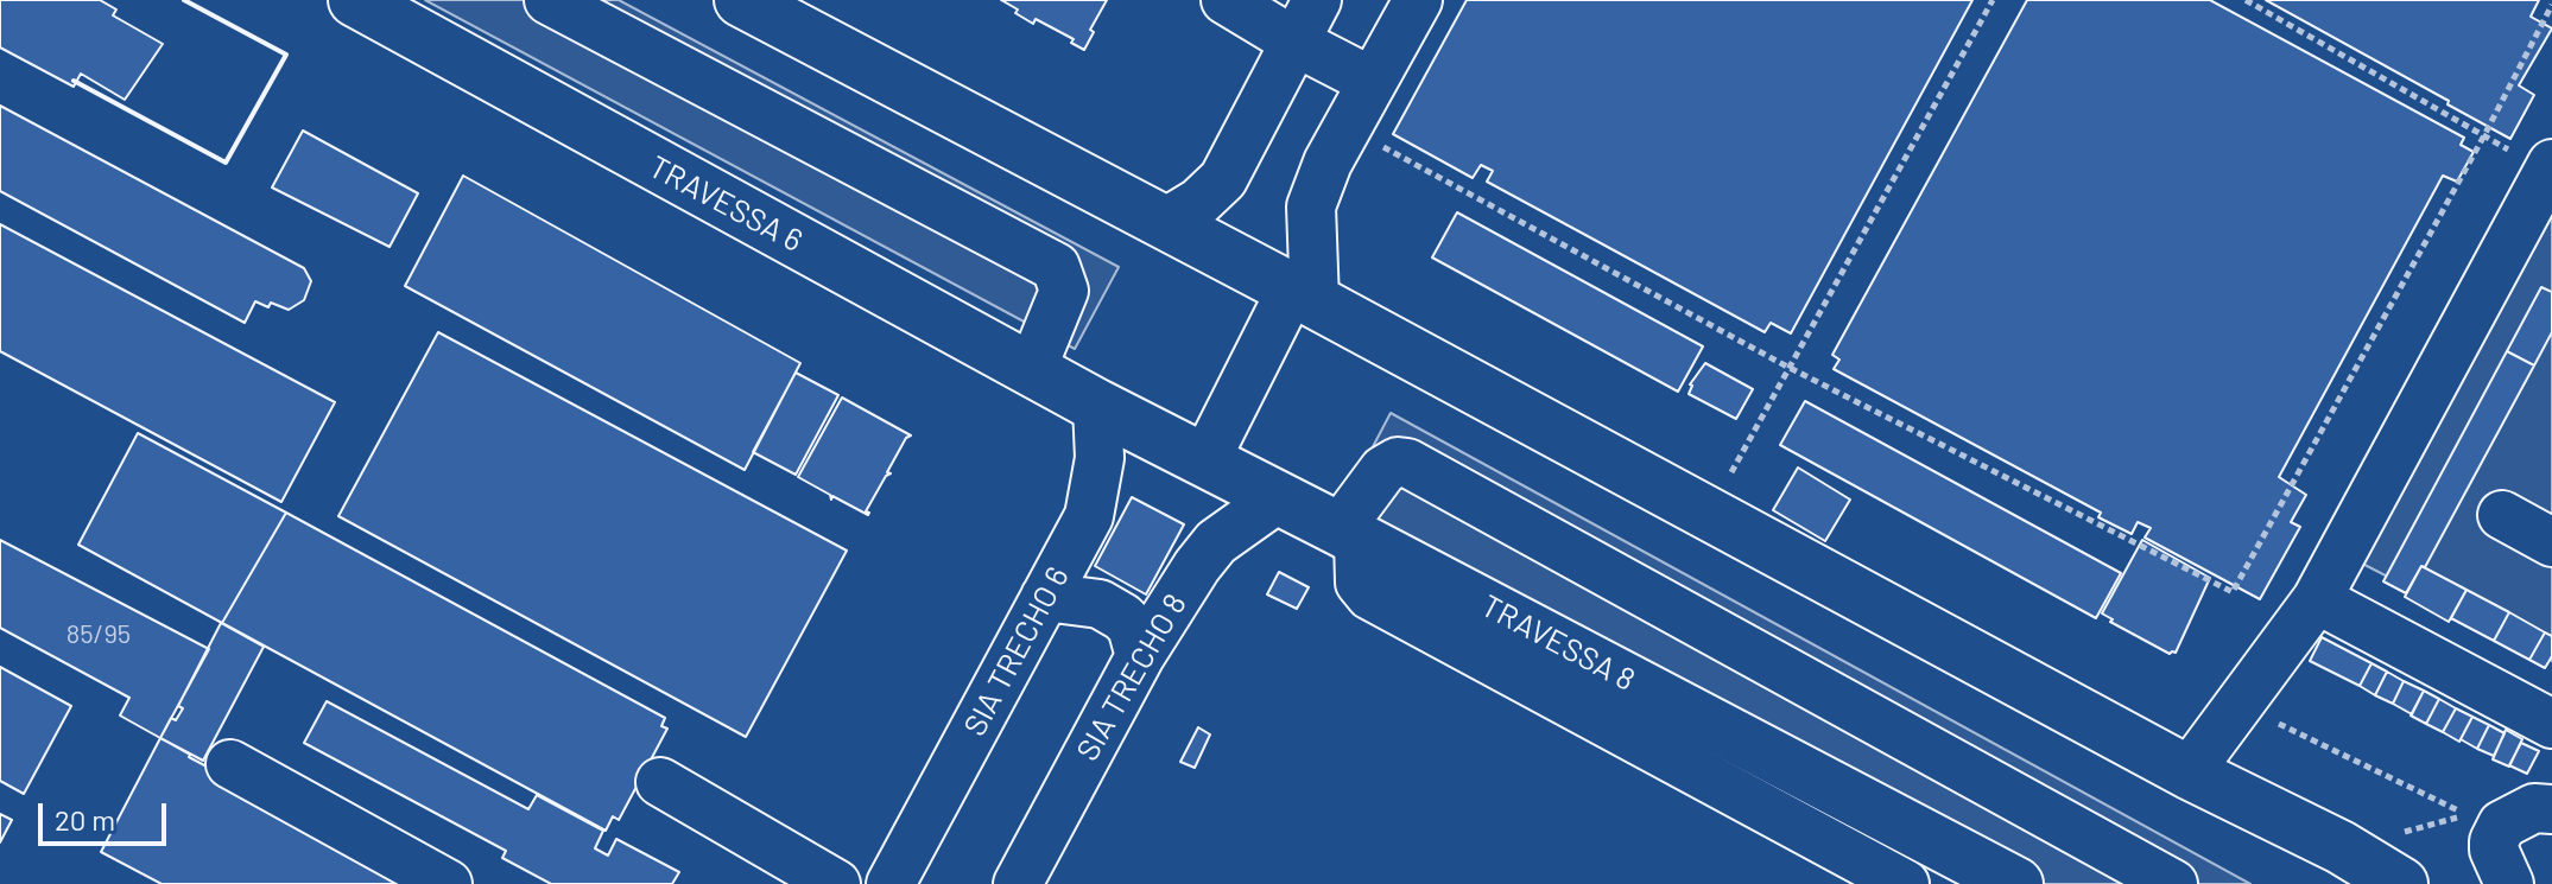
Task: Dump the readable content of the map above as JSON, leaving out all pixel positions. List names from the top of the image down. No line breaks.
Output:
{"streets":{"main road":["TRAVESSA 6","TRAVESSA 8"],"street":["SIA TRECHO 6","SIA TRECHO 8"]},"crossings":[["TRAVESSA 6","TRAVESSA 8"],["TRAVESSA 6","SIA TRECHO 6"],["TRAVESSA 8","SIA TRECHO 6"],["TRAVESSA 8","SIA TRECHO 8"]],"house_numbers":["85/95"],"scale_bar":"20 m"}
